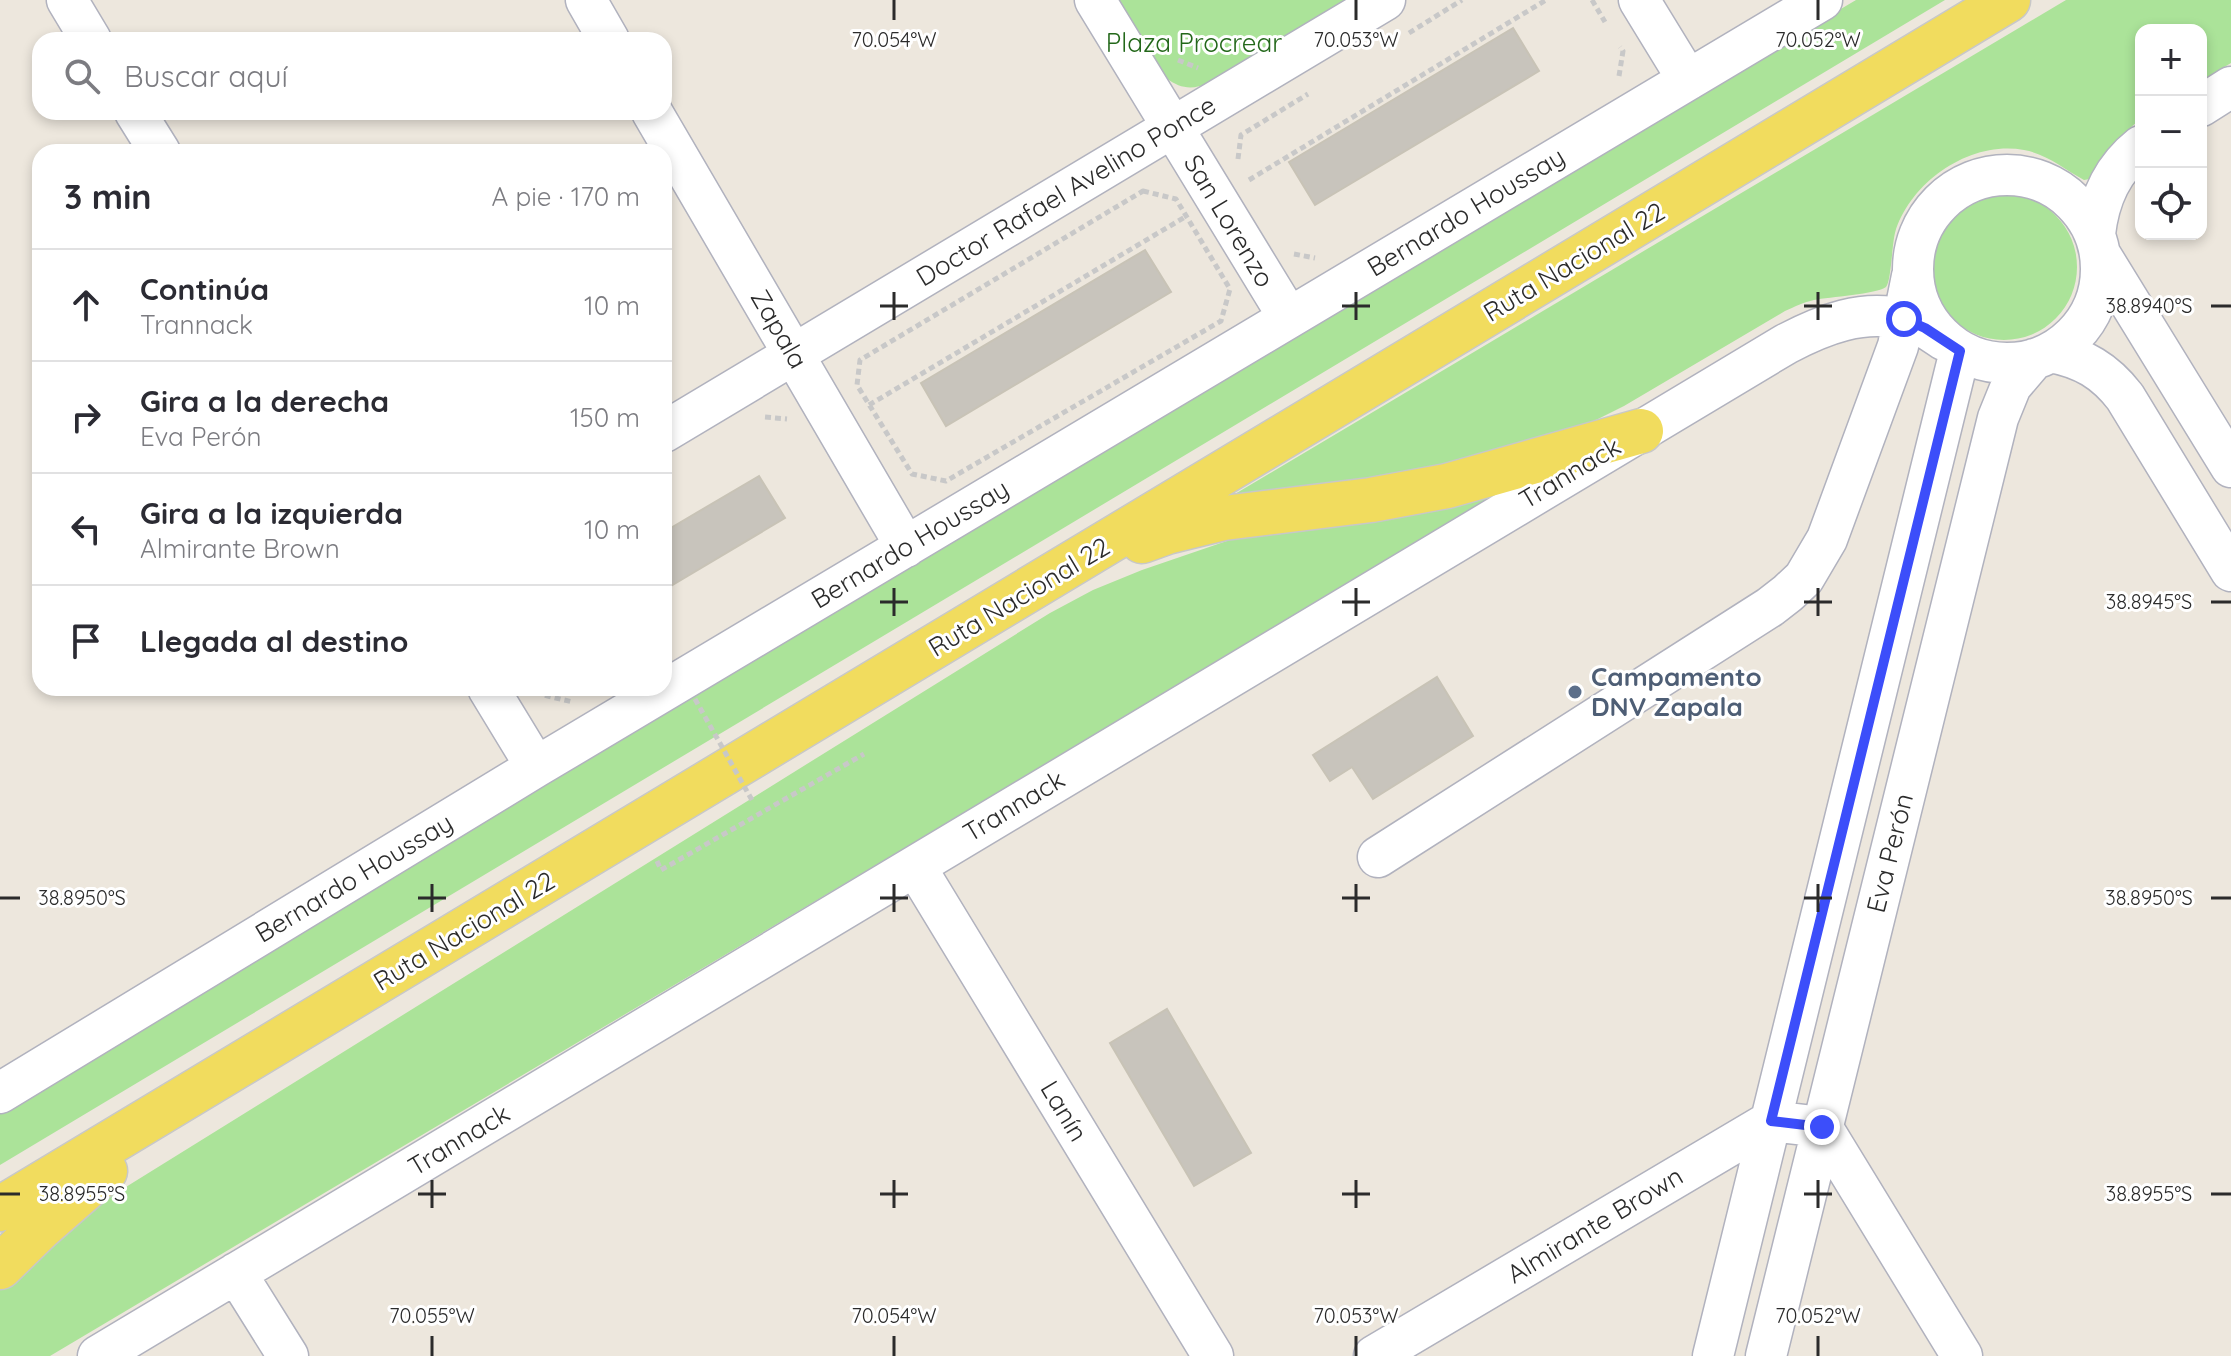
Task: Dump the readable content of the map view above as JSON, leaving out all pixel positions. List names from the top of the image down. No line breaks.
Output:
{"streets":{"main road":["Ruta Nacional 22"],"street":["Doctor Rafael Avelino Ponce","Bernardo Houssay","San Lorenzo","Zapala","Trannack","Eva Perón","Lanín","Almirante Brown"]},"crossings":[["Doctor Rafael Avelino Ponce","San Lorenzo"],["Doctor Rafael Avelino Ponce","Zapala"],["Bernardo Houssay","San Lorenzo"],["Bernardo Houssay","Zapala"],["Trannack","Eva Perón"],["Trannack","Lanín"],["Eva Perón","Almirante Brown"]],"parks":["Plaza Procrear"],"places":["Campamento DNV Zapala"],"page":{"map_buttons":["+","−"],"search":"Buscar aquí","heading":["3 min","A pie · 170 m"],"list":[["Continúa","Trannack","10 m"],["Gira a la derecha","Eva Perón","150 m"],["Gira a la izquierda","Almirante Brown","10 m"],"Llegada al destino"]},"coordinates":["70.054°W","70.053°W","70.052°W","38.8940°S","38.8945°S","38.8950°S","38.8955°S","70.055°W"]}
